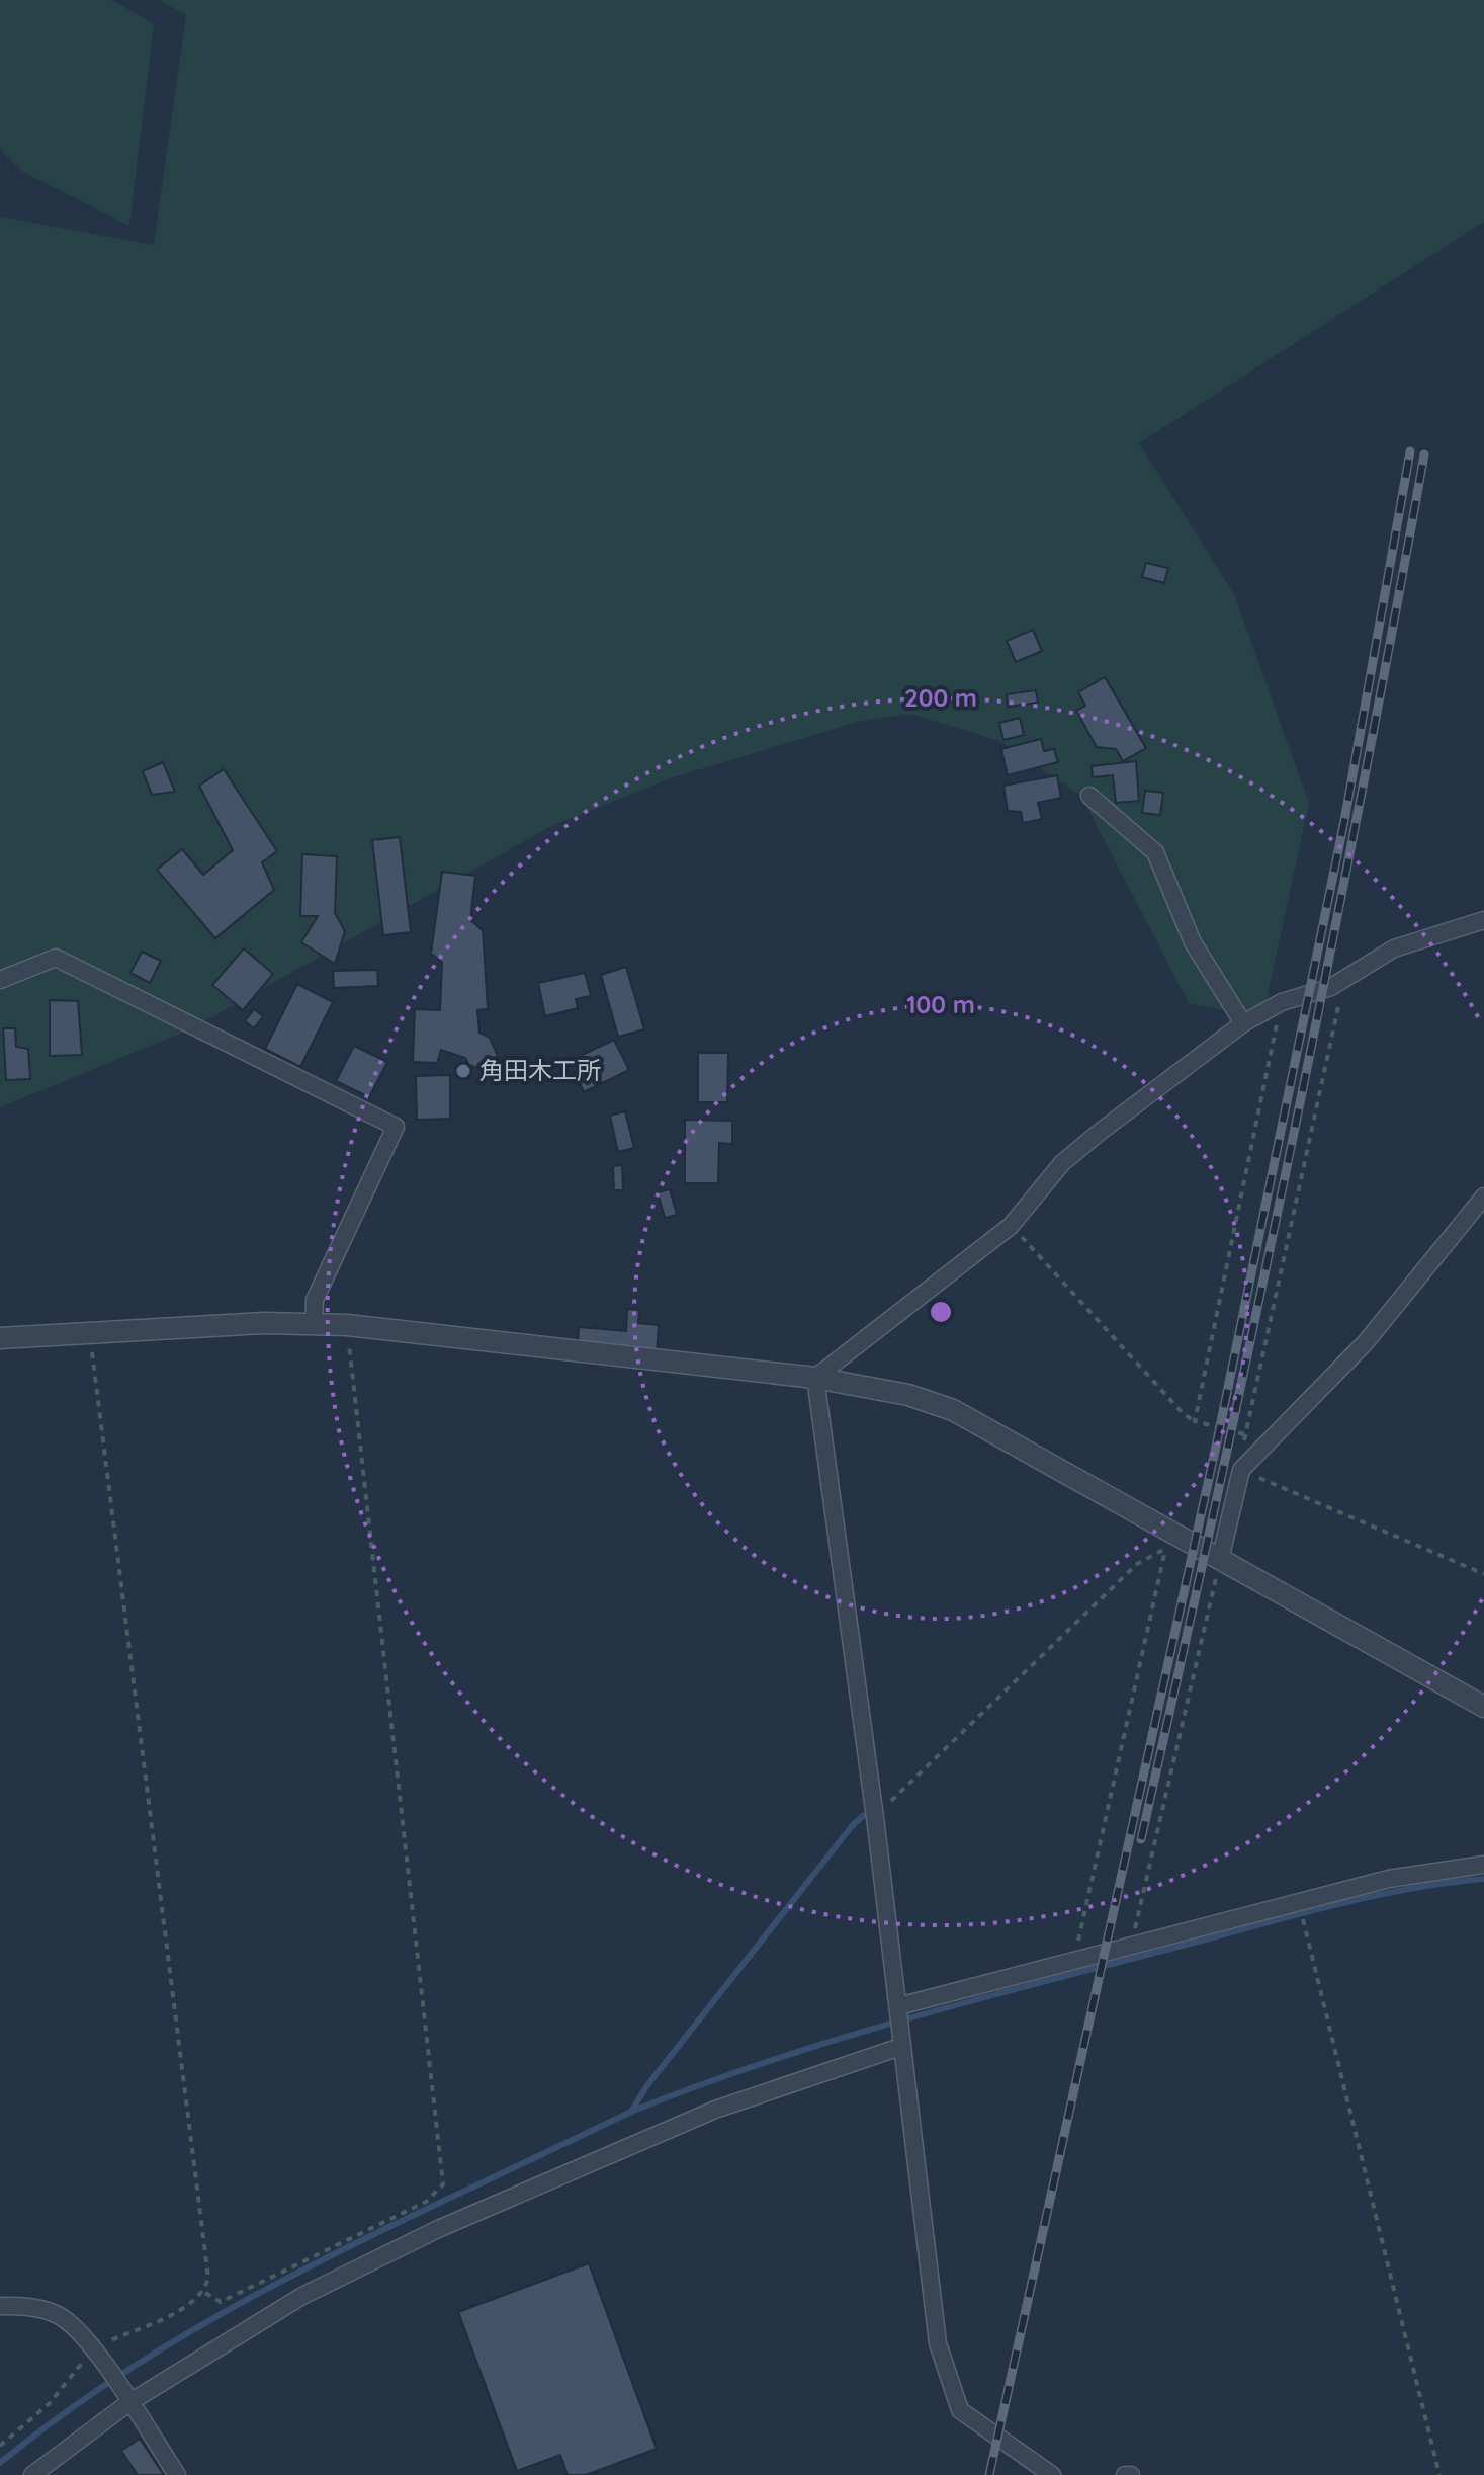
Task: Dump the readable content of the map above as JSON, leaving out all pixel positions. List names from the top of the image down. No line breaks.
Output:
{"places":["角田木工所"],"rings":["200 m","100 m"]}
